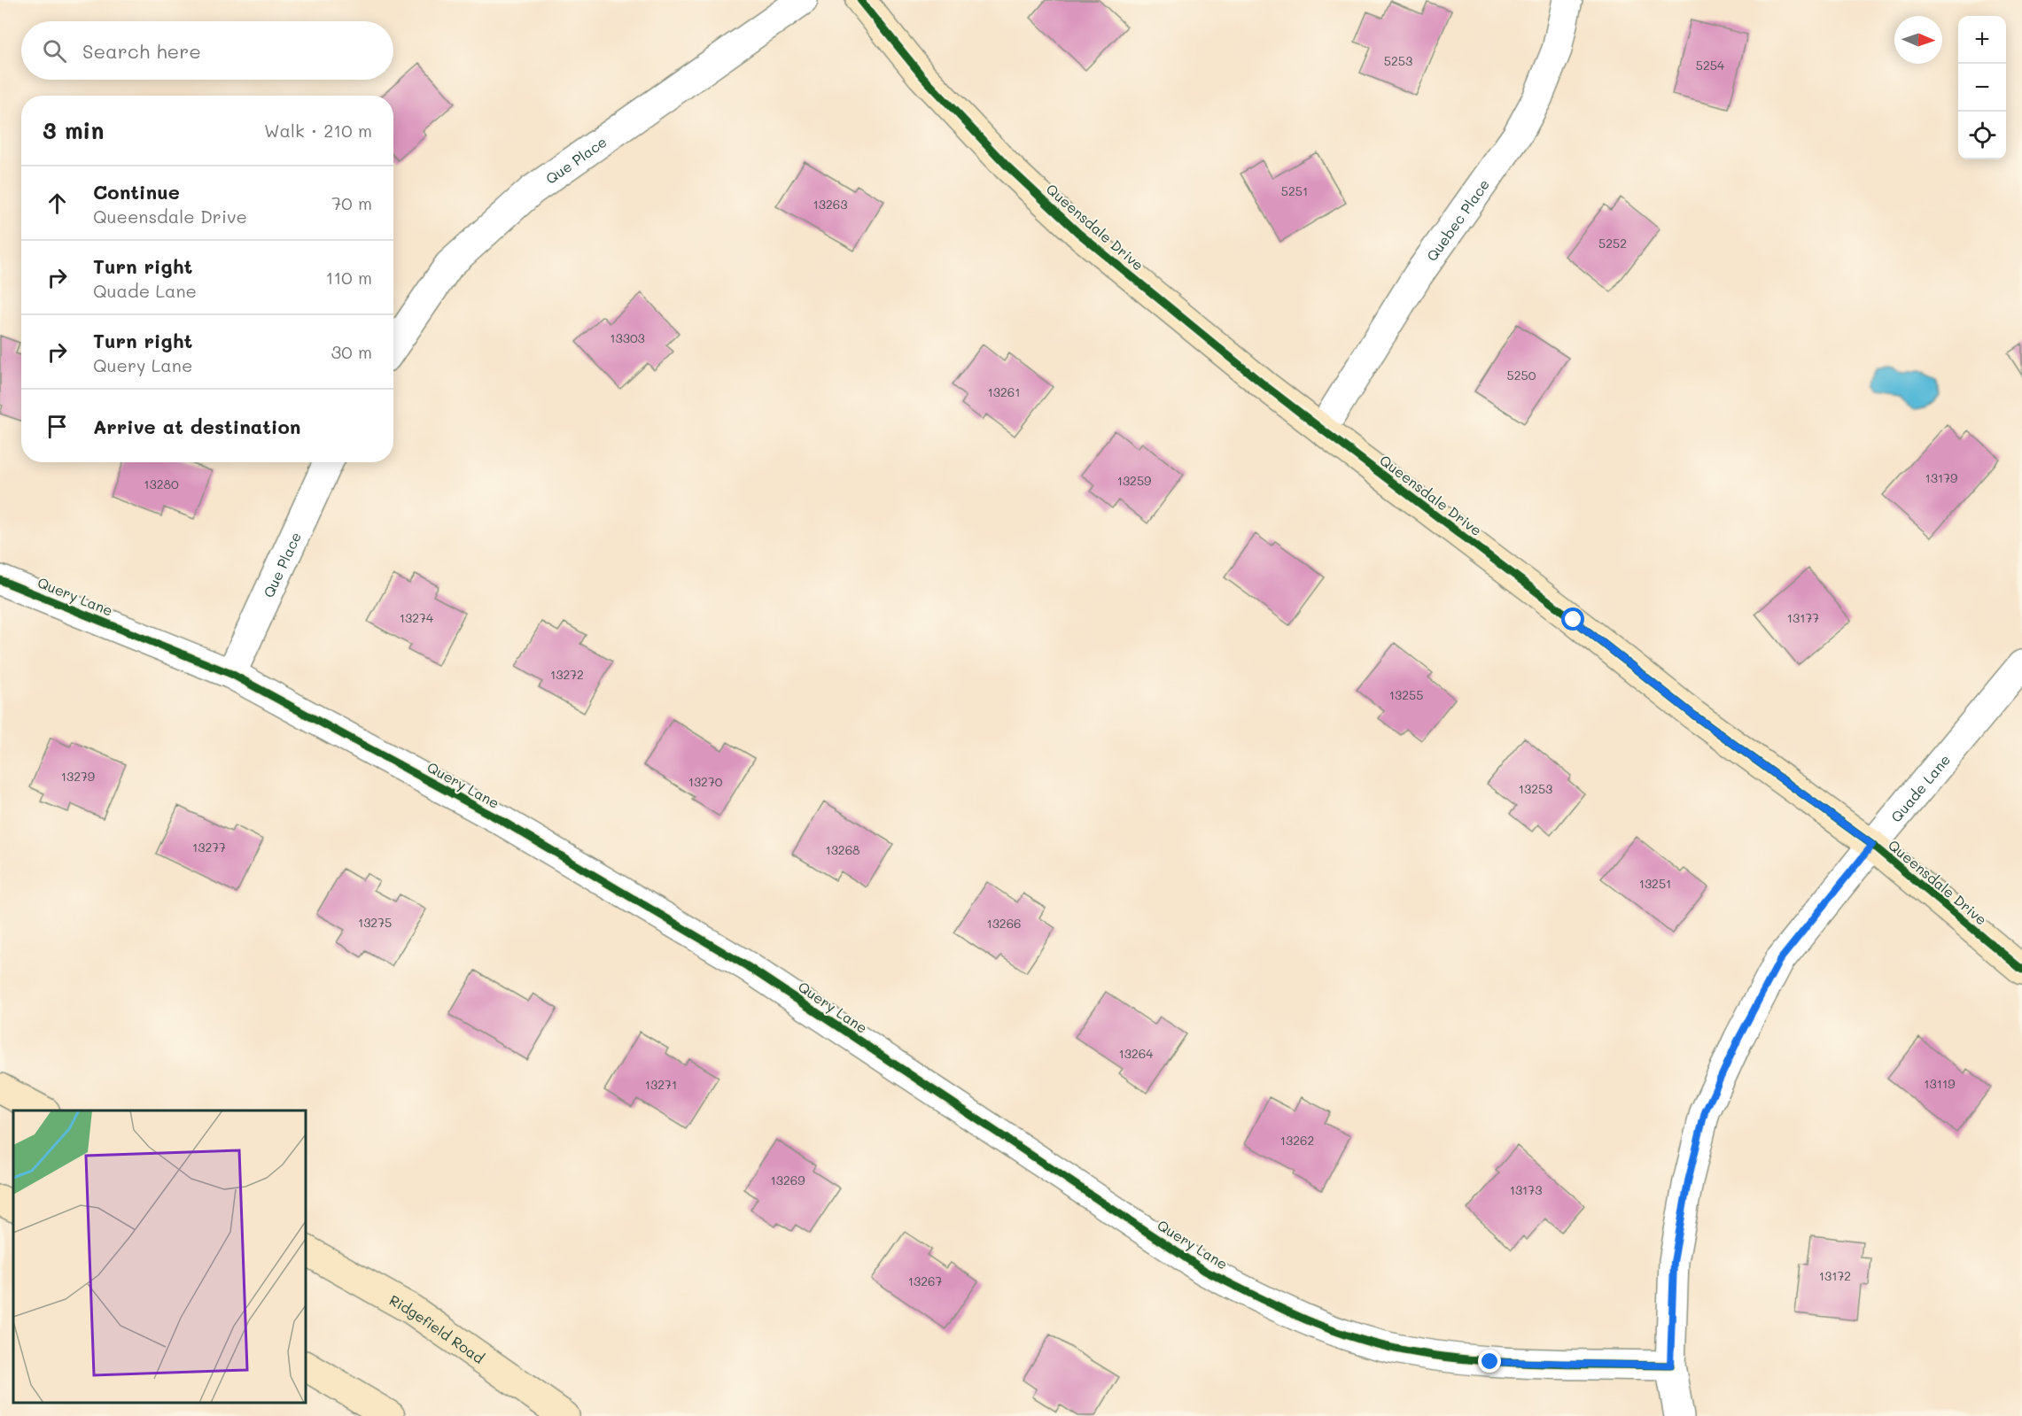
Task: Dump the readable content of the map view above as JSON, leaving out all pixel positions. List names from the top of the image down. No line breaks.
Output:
{"streets":{"street":["Que Place","Quebec Place","Queensdale Drive","Query Lane","Quade Lane","Ridgefield Road"]},"crossings":[["Que Place","Query Lane"],["Quebec Place","Queensdale Drive"],["Queensdale Drive","Quade Lane"],["Query Lane","Quade Lane"]],"house_numbers":["5253","5254","5251","13263","5252","13303","5250","13261","13179","13259","13280","13274","13177","13272","13255","13279","13270","13253","13277","13268","13251","13275","13266","13264","13119","13271","13262","13269","13173","13172","13267"],"north":"right","page":{"map_buttons":["+","−"],"search":"Search here","heading":["3 min","Walk · 210 m"],"list":[["Continue","Queensdale Drive","70 m"],["Turn right","Quade Lane","110 m"],["Turn right","Query Lane","30 m"],"Arrive at destination"]}}
